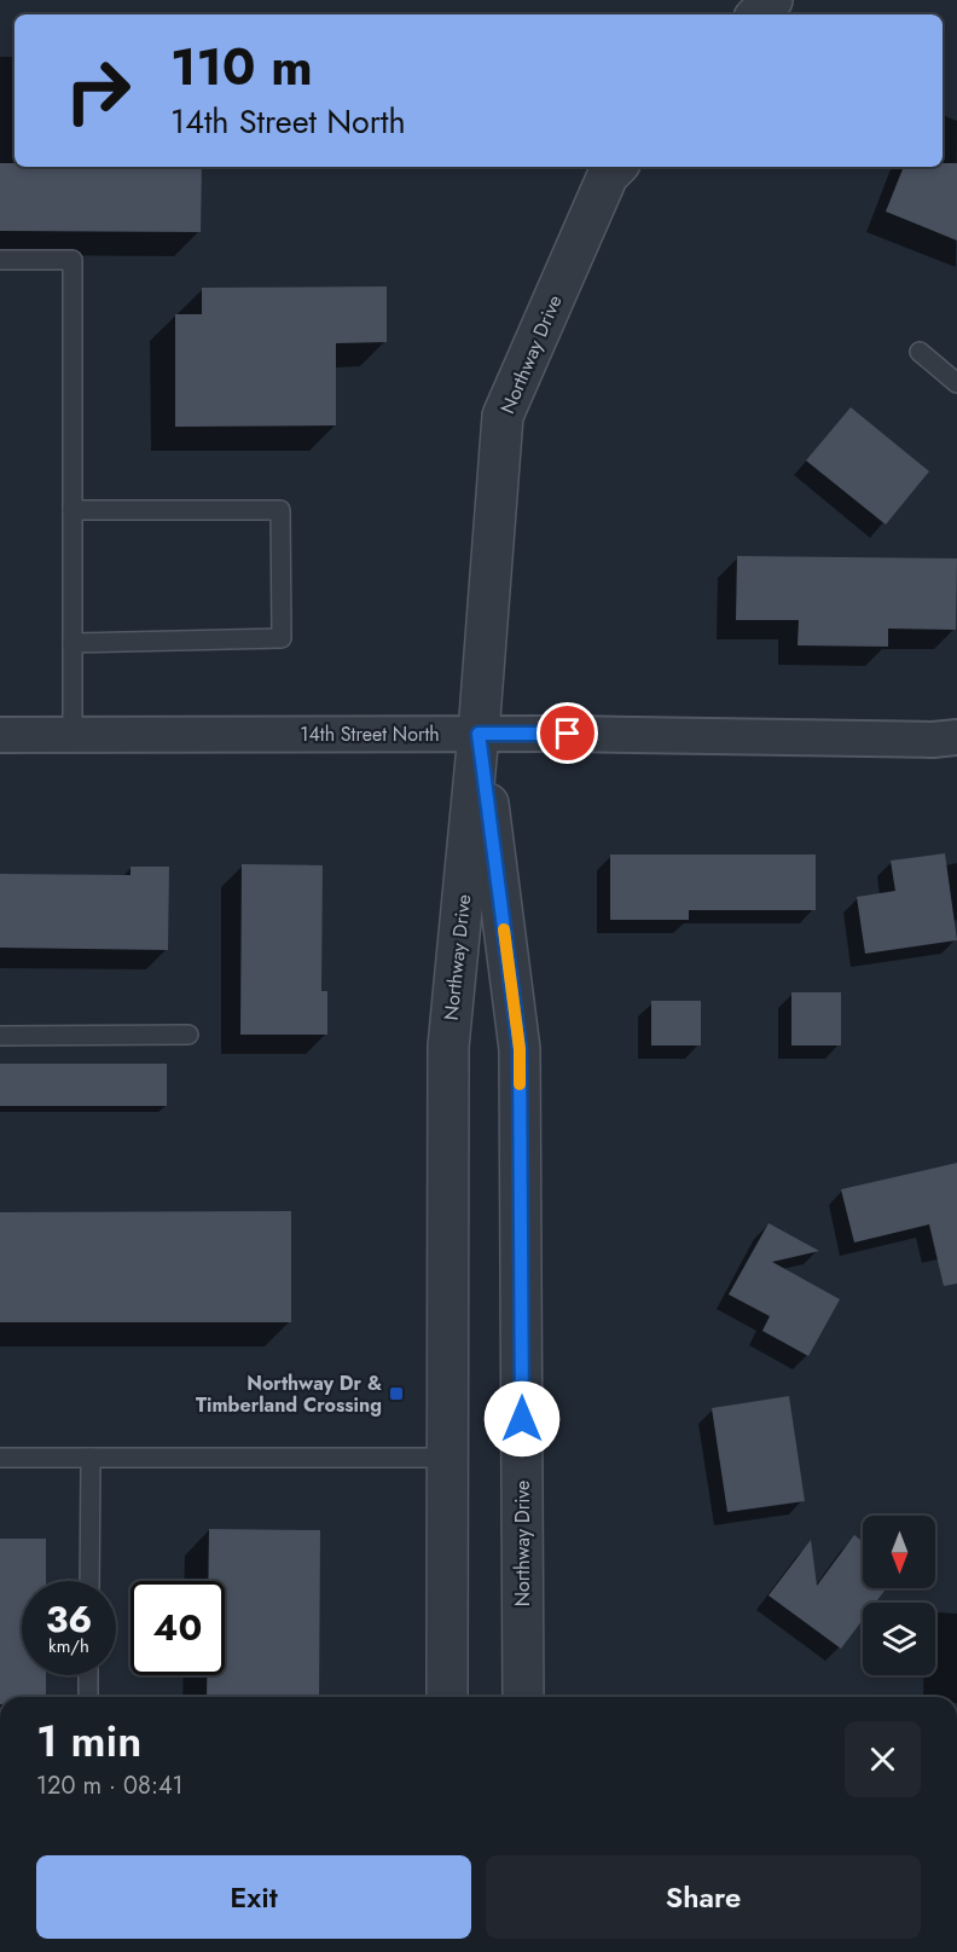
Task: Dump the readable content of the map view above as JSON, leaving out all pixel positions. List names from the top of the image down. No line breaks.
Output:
{"streets":{"street":["Northway Drive","14th Street North"]},"crossings":[["Northway Drive","14th Street North"]],"places":{"transit":["Northway Dr & Timberland Crossing"]},"north":"bottom","page":{"turn":["110 m","14th Street North"],"speed":"36 km/h","limit":"40","heading":["1 min","120 m · 08:41"],"buttons":["Exit","Share"]}}
